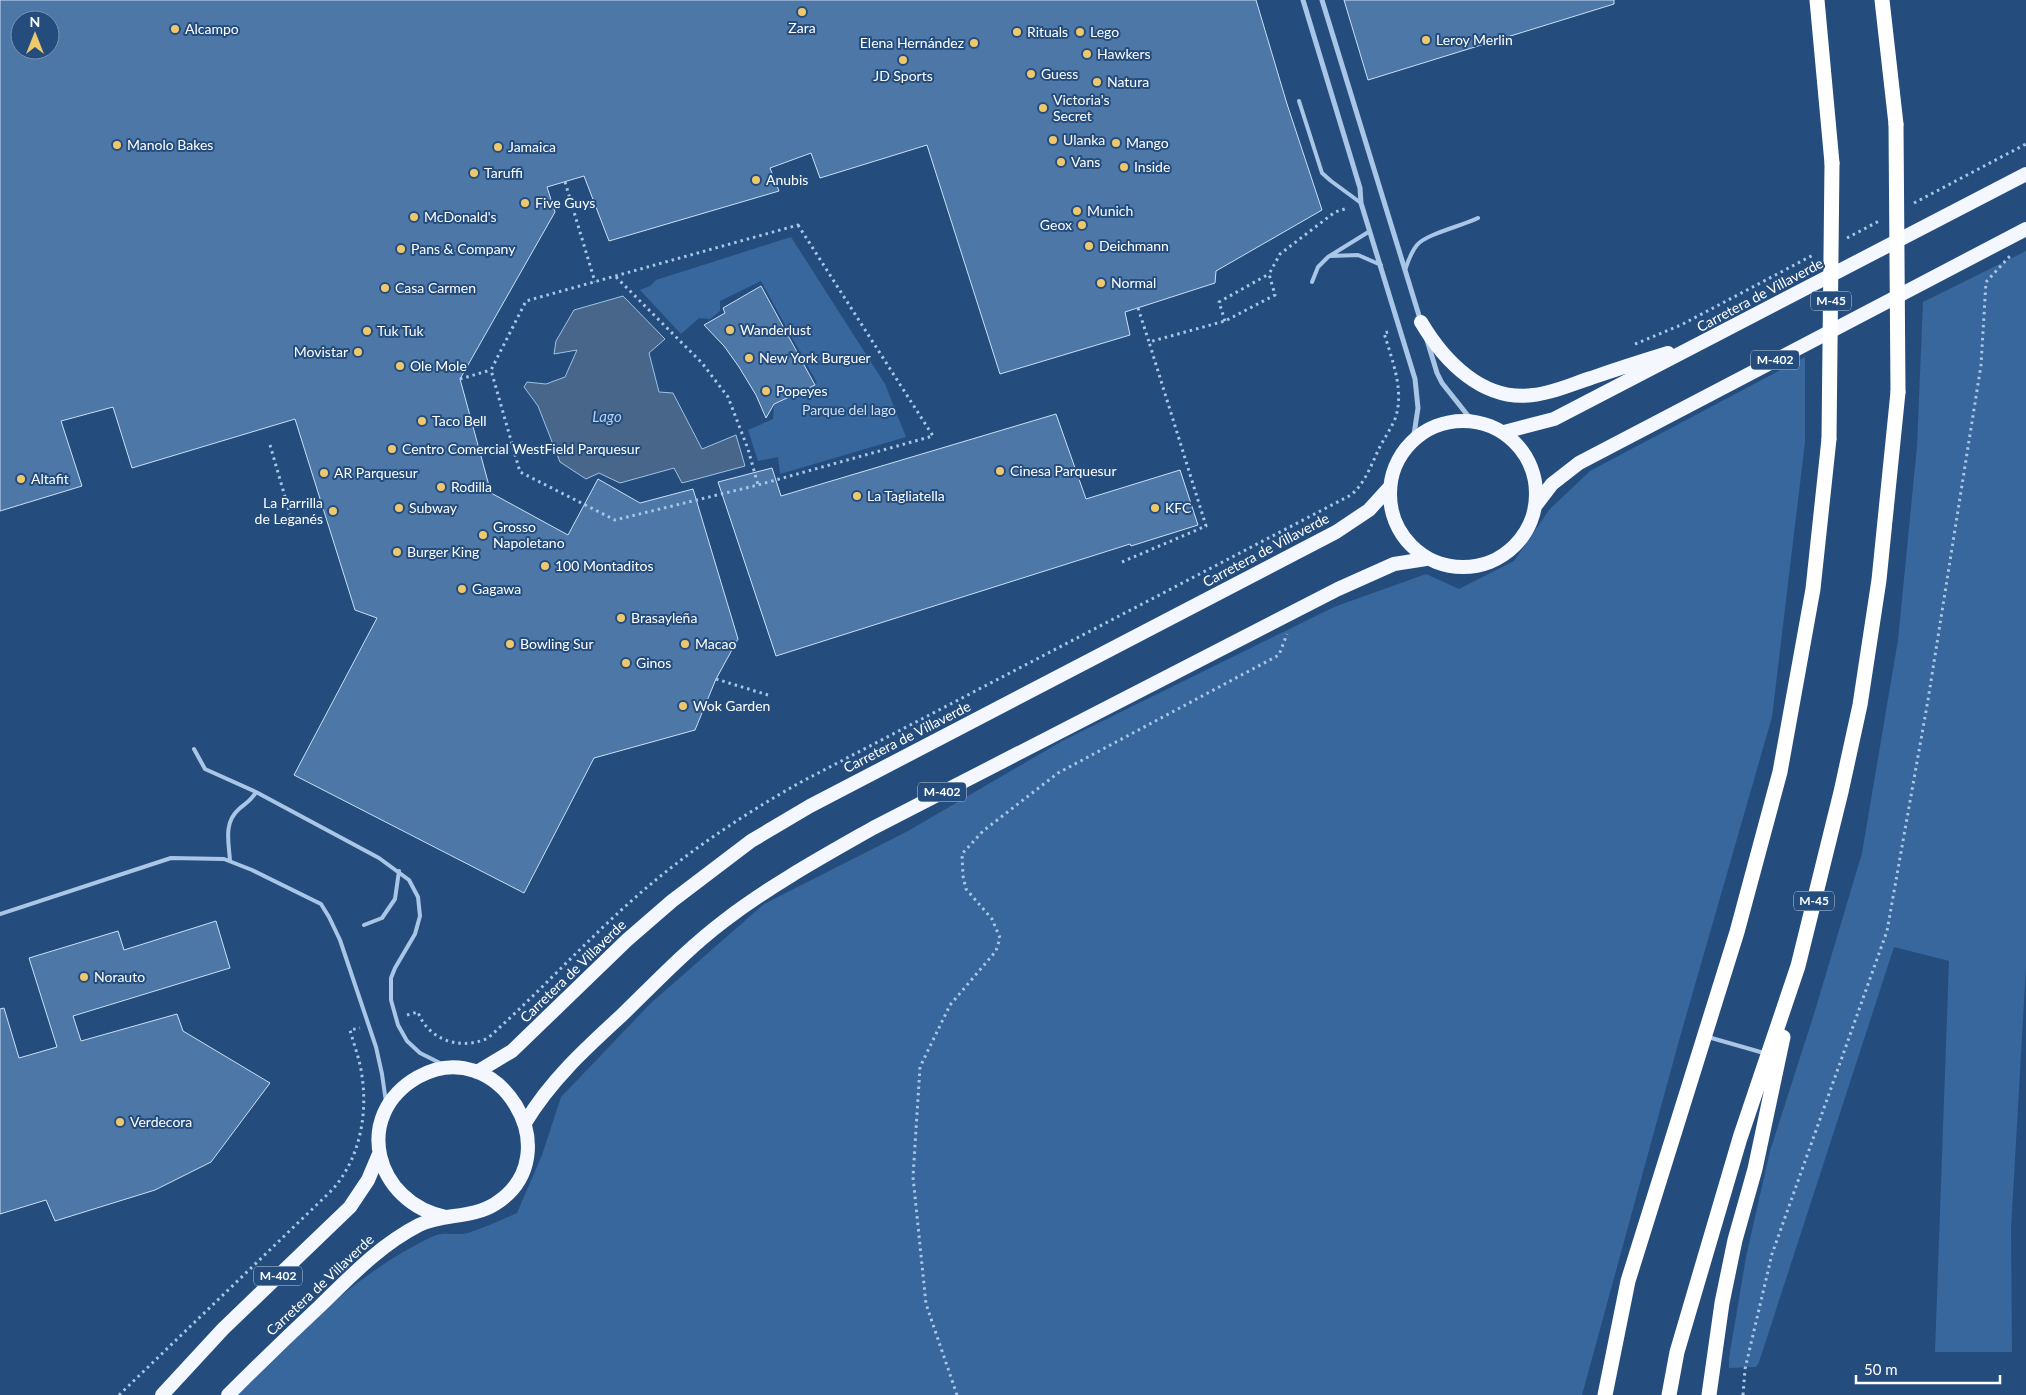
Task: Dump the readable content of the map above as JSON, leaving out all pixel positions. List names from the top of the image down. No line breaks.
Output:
{"streets":{"highway":["Carretera de Villaverde","M-45","M-402"]},"crossings":[["Carretera de Villaverde","M-402"]],"water":["Lago"],"parks":["Parque del lago"],"places":["Zara","Alcampo","Rituals","Lego","Leroy Merlin","Elena Hernández","Hawkers","JD Sports","Guess","Natura","Victoria's Secret","Ulanka","Mango","Manolo Bakes","Jamaica","Vans","Inside","Taruffi","Anubis","Five Guys","Munich","McDonald's","Geox","Deichmann","Pans & Company","Normal","Casa Carmen","Wanderlust","Tuk Tuk","Movistar","New York Burguer","Ole Mole","Popeyes","Taco Bell","Centro Comercial WestField Parquesur","Cinesa Parquesur","AR Parquesur","Altafit","Rodilla","La Tagliatella","Subway","KFC","La Parrilla de Leganés","Grosso Napoletano","Burger King","100 Montaditos","Gagawa","Brasayleña","Bowling Sur","Macao","Ginos","Wok Garden","Norauto","Verdecora"],"scale_bar":"50 m","north":"top"}
